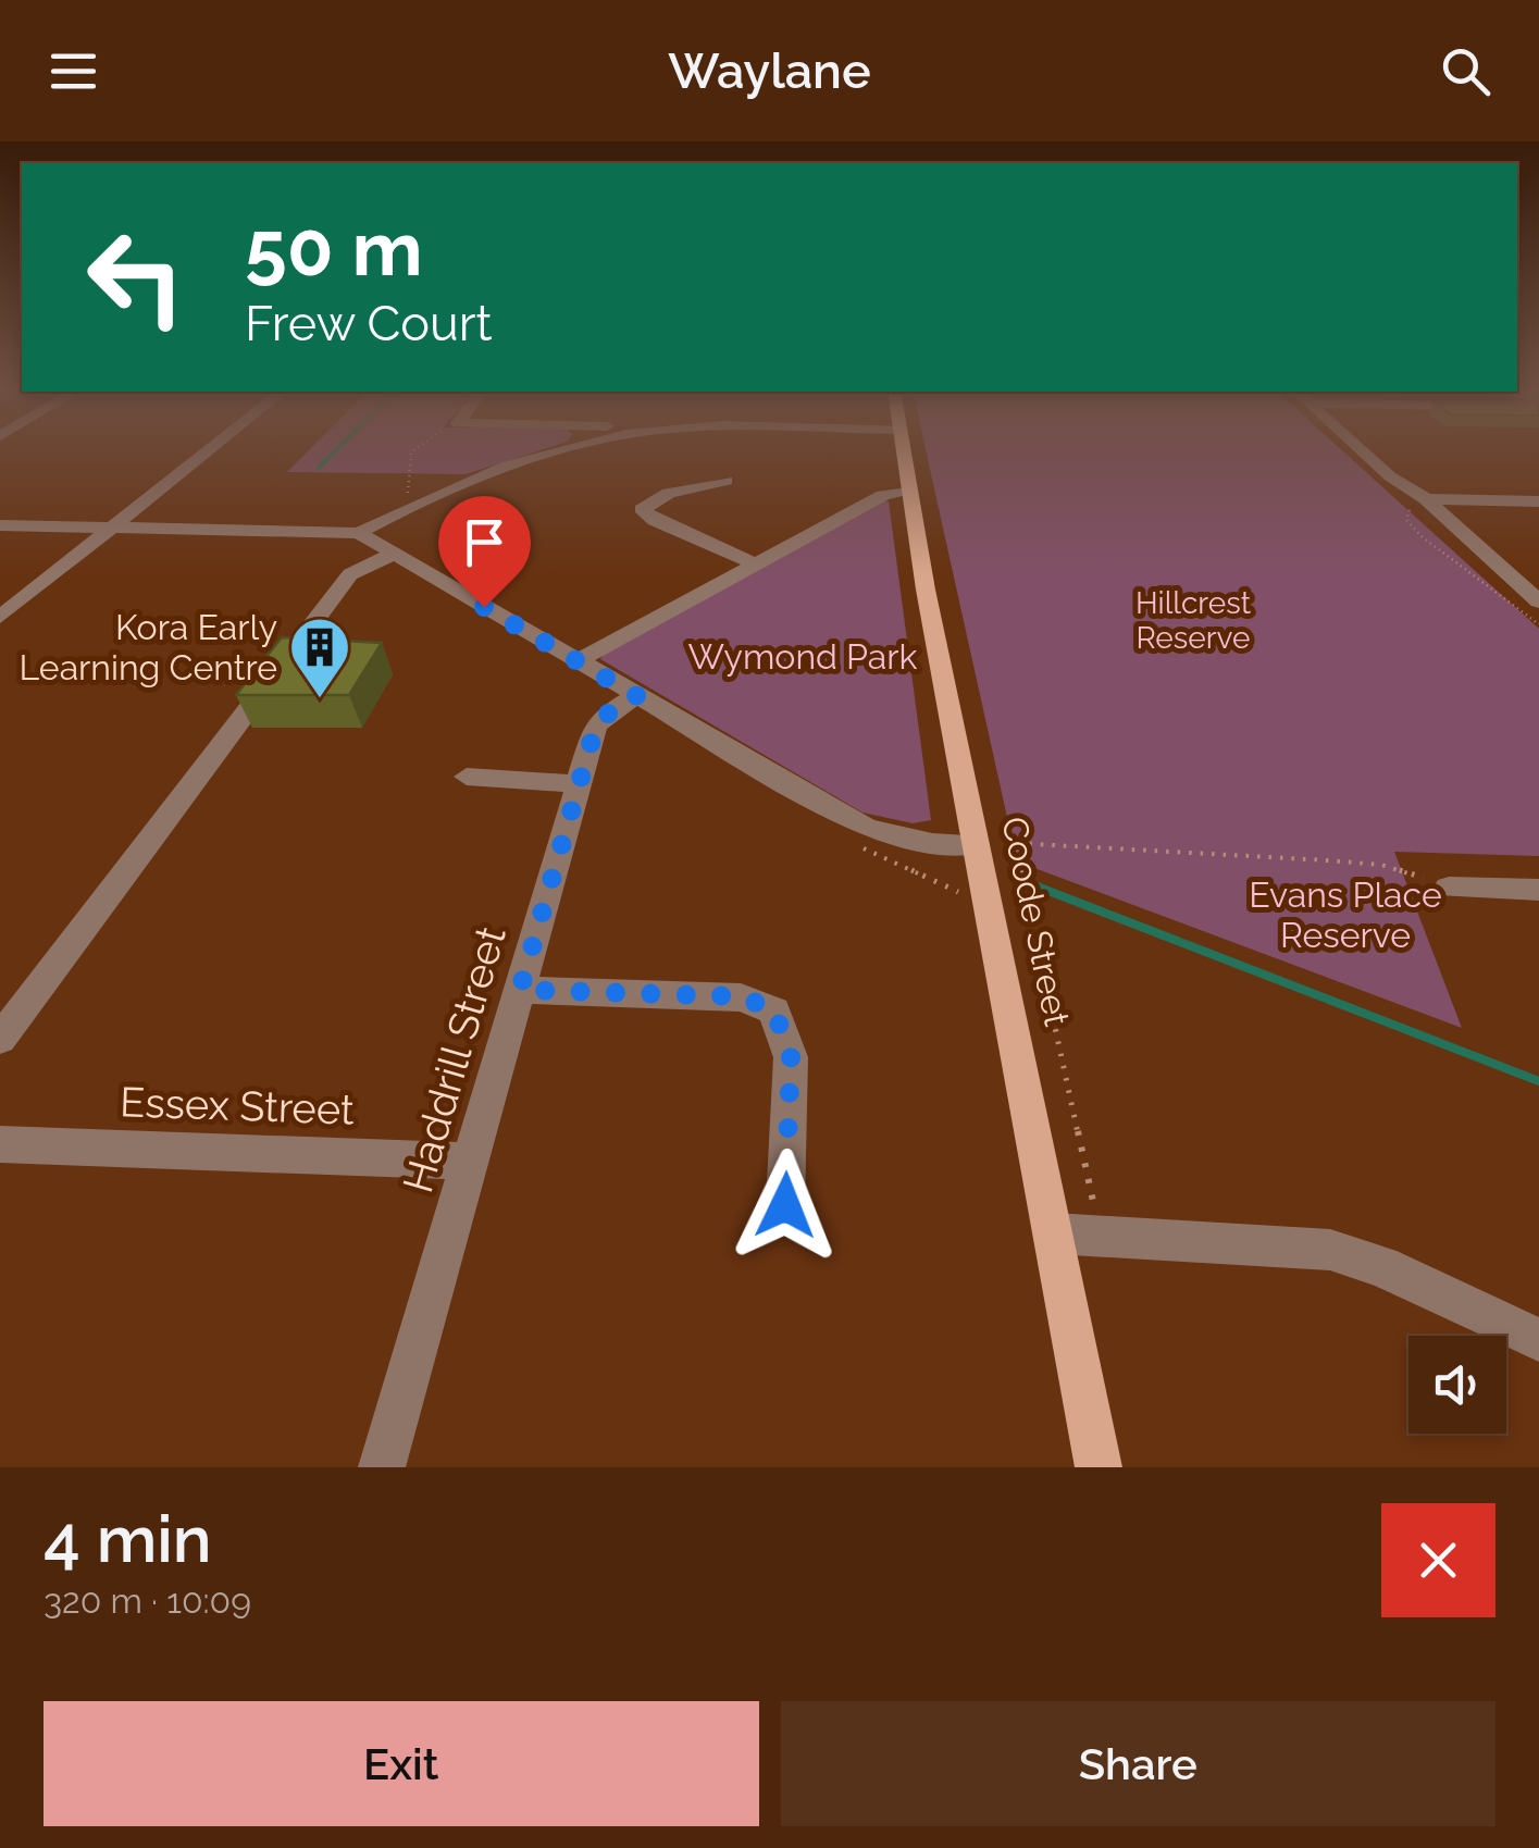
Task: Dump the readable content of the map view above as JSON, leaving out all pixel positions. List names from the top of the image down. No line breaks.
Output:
{"streets":{"main road":["Coode Street"],"street":["Haddrill Street","Essex Street"]},"crossings":[["Haddrill Street","Essex Street"]],"parks":["Hillcrest Reserve","Wymond Park","Evans Place Reserve"],"places":{"building":["Kora Early Learning Centre"]},"page":{"header":"Waylane","turn":["50 m","Frew Court"],"heading":["4 min","320 m · 10:09"],"buttons":["Exit","Share"]}}
